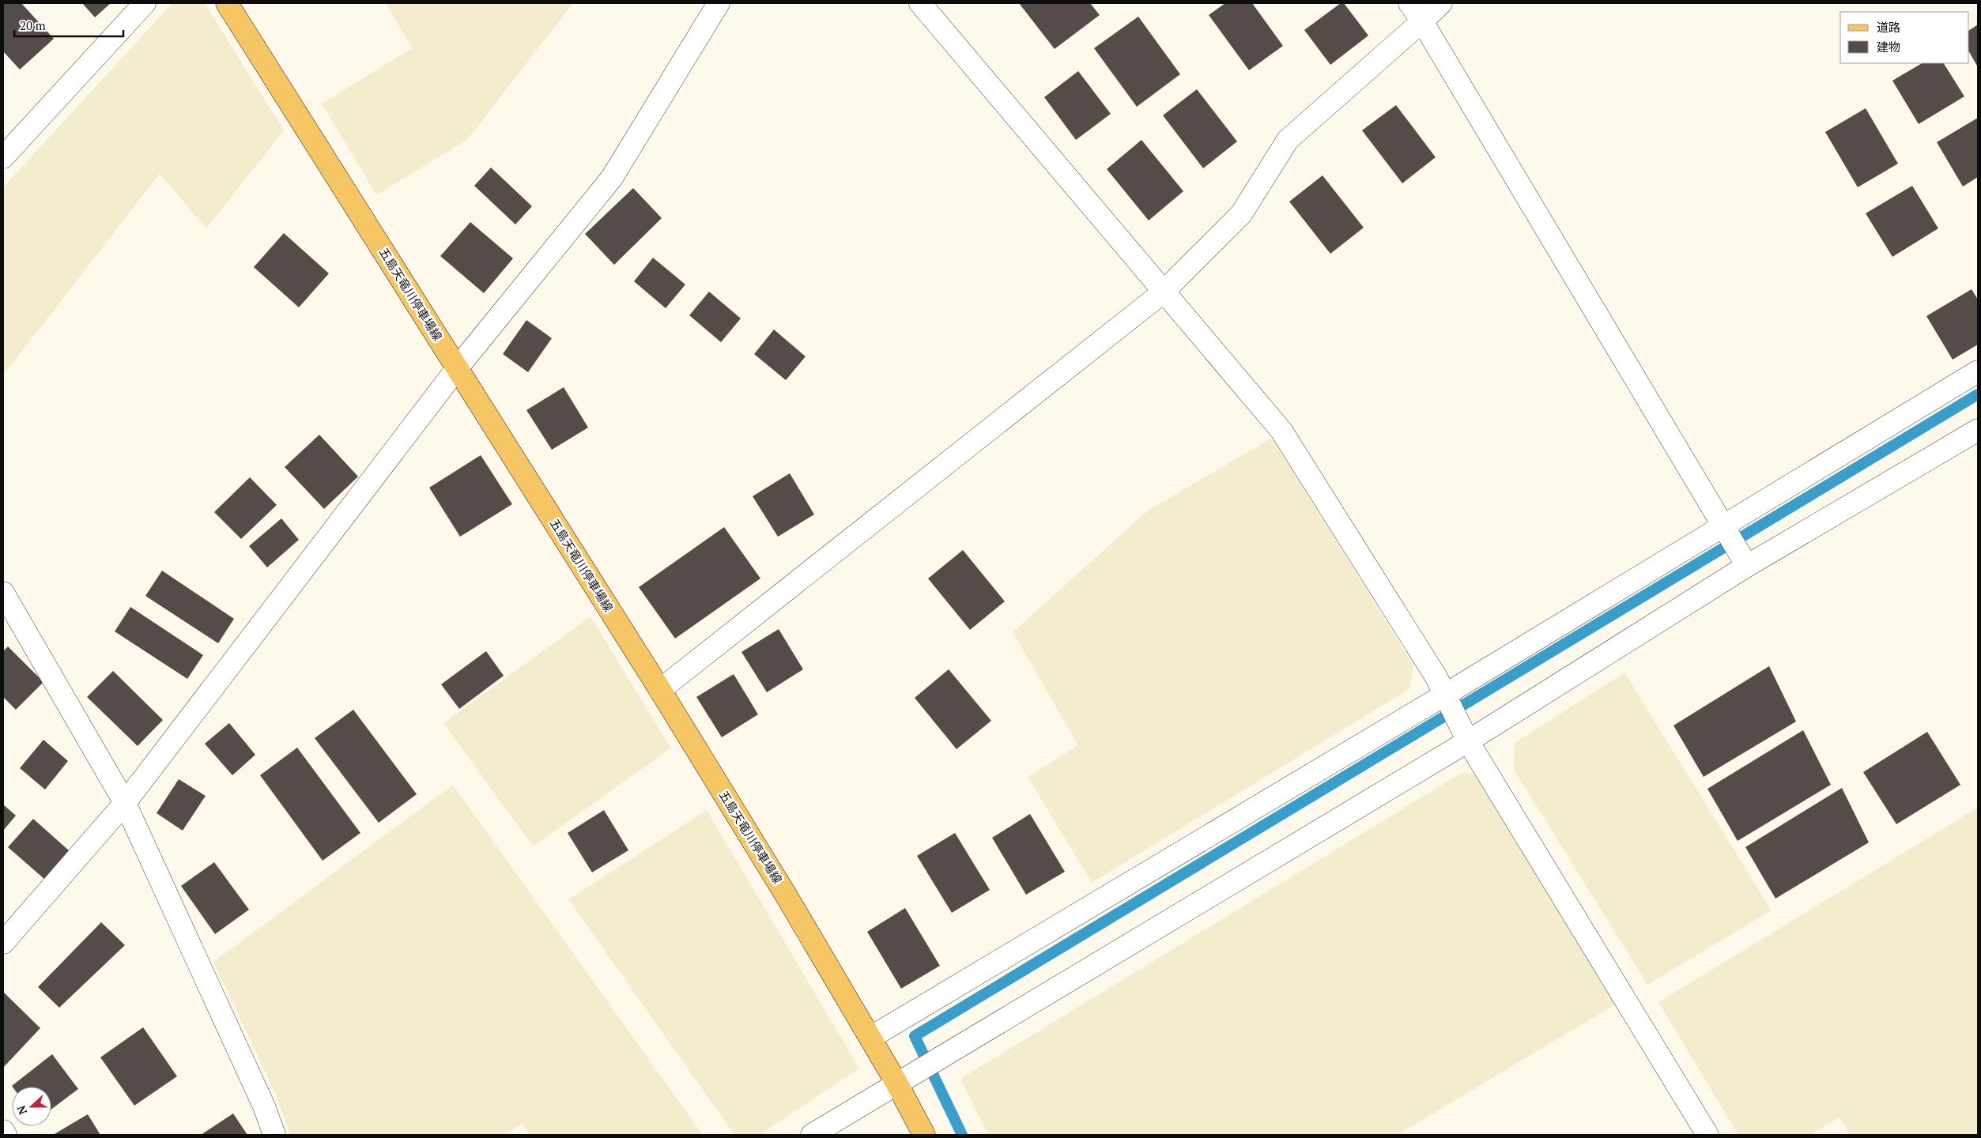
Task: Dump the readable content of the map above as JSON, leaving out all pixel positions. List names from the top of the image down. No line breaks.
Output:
{"streets":{"main road":["五島天竜川停車場線"]},"legend":["道路","建物"],"scale_bar":"20 m","north":"left"}
